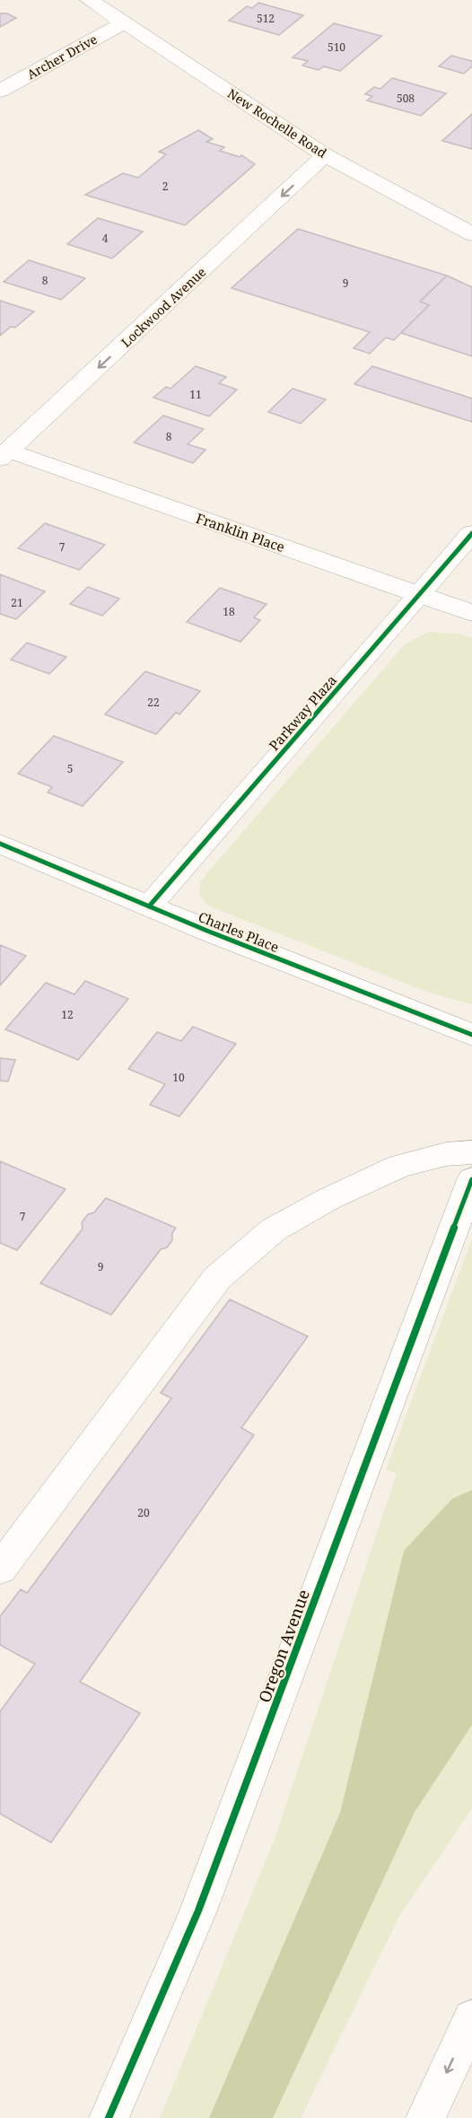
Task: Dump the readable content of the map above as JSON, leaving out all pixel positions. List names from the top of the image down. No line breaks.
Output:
{"streets":{"main road":["Archer Drive","New Rochelle Road","Lockwood Avenue","Franklin Place","Parkway Plaza","Charles Place","Oregon Avenue"]},"crossings":[["Archer Drive","New Rochelle Road"],["New Rochelle Road","Lockwood Avenue"],["Lockwood Avenue","Franklin Place"],["Franklin Place","Parkway Plaza"],["Parkway Plaza","Charles Place"]],"one_way":["Lockwood Avenue"],"house_numbers":["512","510","508","2","4","8","9","11","8","7","21","18","22","5","12","10","7","9","20"]}
